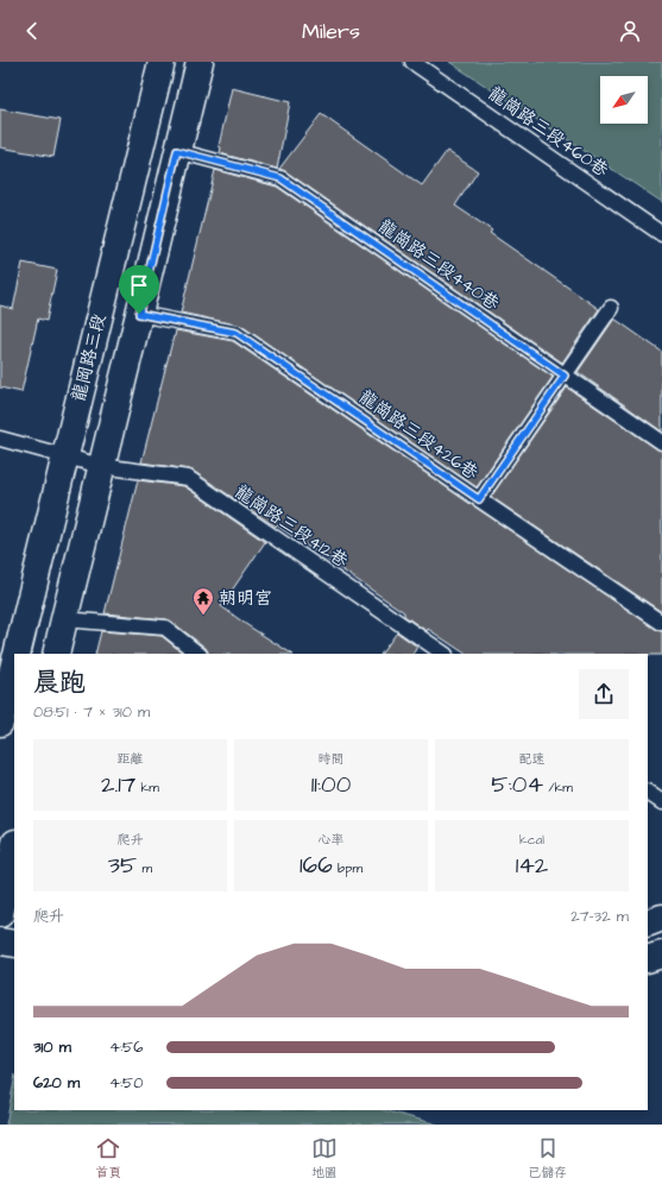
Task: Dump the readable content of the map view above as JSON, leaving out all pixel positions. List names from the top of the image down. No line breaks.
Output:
{"streets":{"main road":["龍岡路三段"],"lane":["龍崗路三段460巷","龍崗路三段440巷","龍崗路三段426巷","龍崗路三段412巷"]},"crossings":[["龍岡路三段","龍崗路三段412巷"]],"places":{"temple":["朝明宮"]},"north":"bottom left","page":{"header":"Milers","heading":["晨跑","08:51 · 7 × 310 m"],"stats":[["距離","2.17 km"],["時間","11:00"],["配速","5:04 /km"],["爬升","35 m"],["心率","166 bpm"],["kcal","142"]],"chart":["爬升","27–32 m"],"list":[{"name":"310 m","note":"4:56"},{"name":"620 m","note":"4:50"}],"tabs":["首頁","地圖","已儲存"]}}
